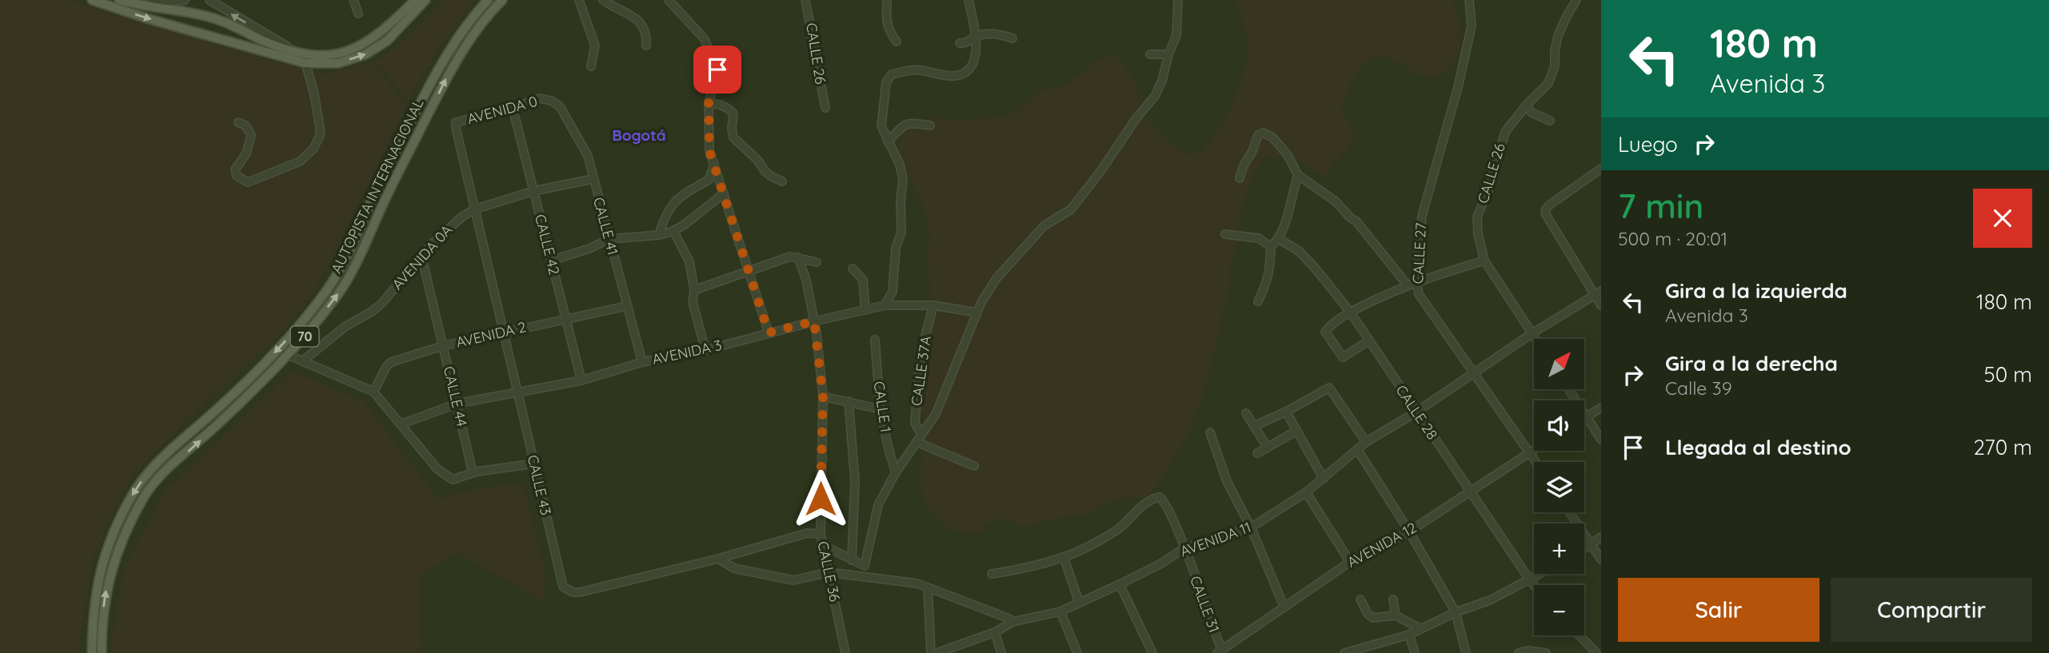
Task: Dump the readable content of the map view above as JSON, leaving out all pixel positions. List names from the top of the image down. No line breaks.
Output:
{"streets":{"main road":["AUTOPISTA INTERNACIONAL","70"],"street":["CALLE 26","AVENIDA 0","CALLE 41","CALLE 42","CALLE 27","AVENIDA 0A","AVENIDA 2","AVENIDA 3","CALLE 37A","CALLE 44","CALLE 1","CALLE 28","CALLE 43","AVENIDA 11","AVENIDA 12","CALLE 36","CALLE 31"]},"crossings":[["CALLE 26","AVENIDA 11"],["AVENIDA 0","CALLE 41"],["AVENIDA 0","CALLE 42"],["AVENIDA 0","CALLE 43"],["CALLE 41","AVENIDA 0A"],["CALLE 41","AVENIDA 2"],["CALLE 41","AVENIDA 3"],["CALLE 42","AVENIDA 0A"],["CALLE 42","AVENIDA 2"],["CALLE 42","AVENIDA 3"],["CALLE 27","AVENIDA 11"],["CALLE 27","AVENIDA 12"],["AVENIDA 0A","CALLE 44"],["AVENIDA 0A","CALLE 43"],["AVENIDA 2","CALLE 44"],["AVENIDA 2","CALLE 43"],["AVENIDA 3","CALLE 37A"],["AVENIDA 3","CALLE 44"],["AVENIDA 3","CALLE 43"],["AVENIDA 3","CALLE 36"],["CALLE 28","AVENIDA 11"],["CALLE 28","AVENIDA 12"],["CALLE 43","CALLE 36"],["AVENIDA 11","CALLE 31"],["AVENIDA 12","CALLE 31"]],"districts":["Bogotá"],"north":"top right","page":{"turn":["180 m","Avenida 3"],"then":"Luego","heading":["7 min","500 m · 20:01"],"list":[{"name":"Gira a la izquierda","note":"Avenida 3","value":"180 m"},{"name":"Gira a la derecha","note":"Calle 39","value":"50 m"},{"name":"Llegada al destino","value":"270 m"}],"map_buttons":["+","−"],"buttons":["Salir","Compartir"]}}
